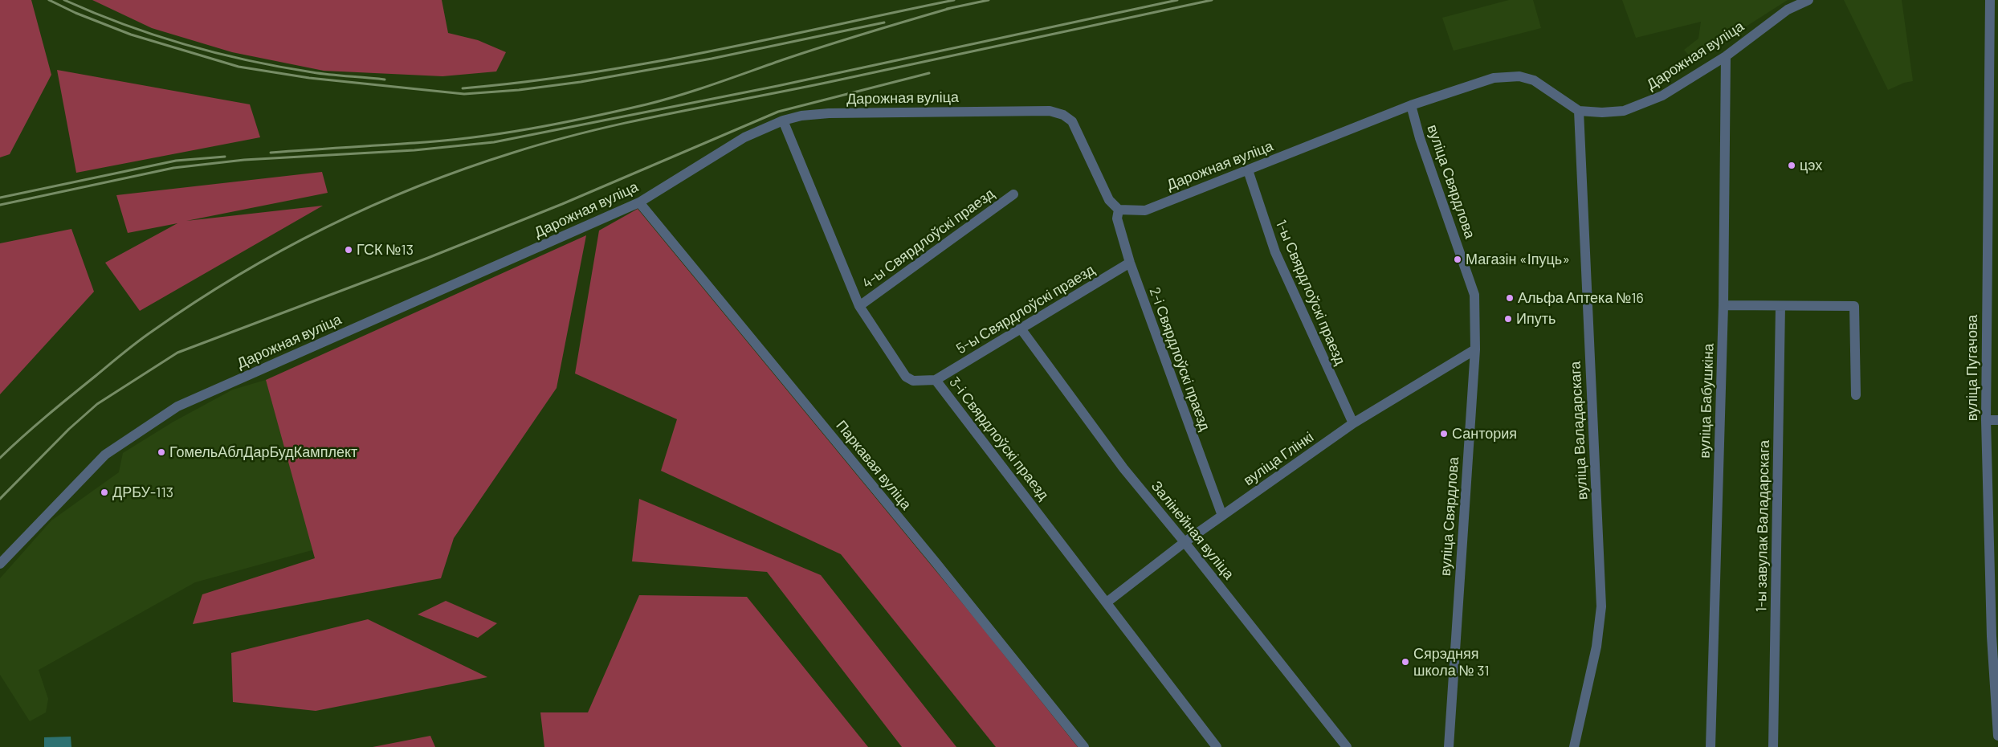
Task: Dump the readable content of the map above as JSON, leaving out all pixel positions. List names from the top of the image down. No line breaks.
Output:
{"streets":{"street":["Дарожная вуліца","вуліца Свярдлова","4-ы Свярдлоўскі праезд","1-ы Свярдлоўскі праезд","5-ы Свярдлоўскі праезд","2-і Свярдлоўскі праезд","вуліца Пугачова","вуліца Бабушкіна","вуліца Валадарскага","3-і Свярдлоўскі праезд","вуліца Глінкі","Паркавая вуліца","1-ы завулак Валадарскага","Залінейная вуліца"]},"crossings":[["Дарожная вуліца","вуліца Свярдлова"],["Дарожная вуліца","1-ы Свярдлоўскі праезд"],["Дарожная вуліца","2-і Свярдлоўскі праезд"],["Дарожная вуліца","вуліца Бабушкіна"],["Дарожная вуліца","вуліца Валадарскага"],["Дарожная вуліца","3-і Свярдлоўскі праезд"],["Дарожная вуліца","Паркавая вуліца"],["вуліца Свярдлова","вуліца Глінкі"],["4-ы Свярдлоўскі праезд","3-і Свярдлоўскі праезд"],["1-ы Свярдлоўскі праезд","вуліца Глінкі"],["5-ы Свярдлоўскі праезд","2-і Свярдлоўскі праезд"],["5-ы Свярдлоўскі праезд","3-і Свярдлоўскі праезд"],["5-ы Свярдлоўскі праезд","Залінейная вуліца"],["2-і Свярдлоўскі праезд","вуліца Глінкі"],["3-і Свярдлоўскі праезд","вуліца Глінкі"],["вуліца Глінкі","Залінейная вуліца"]],"places":["цэх","ГСК №13","Магазін «Іпуць»","Альфа Аптека №16","Ипуть","Сантория","ГомельАблДарБудКамплект","ДРБУ-113","Сярэдняя школа № 31"]}
